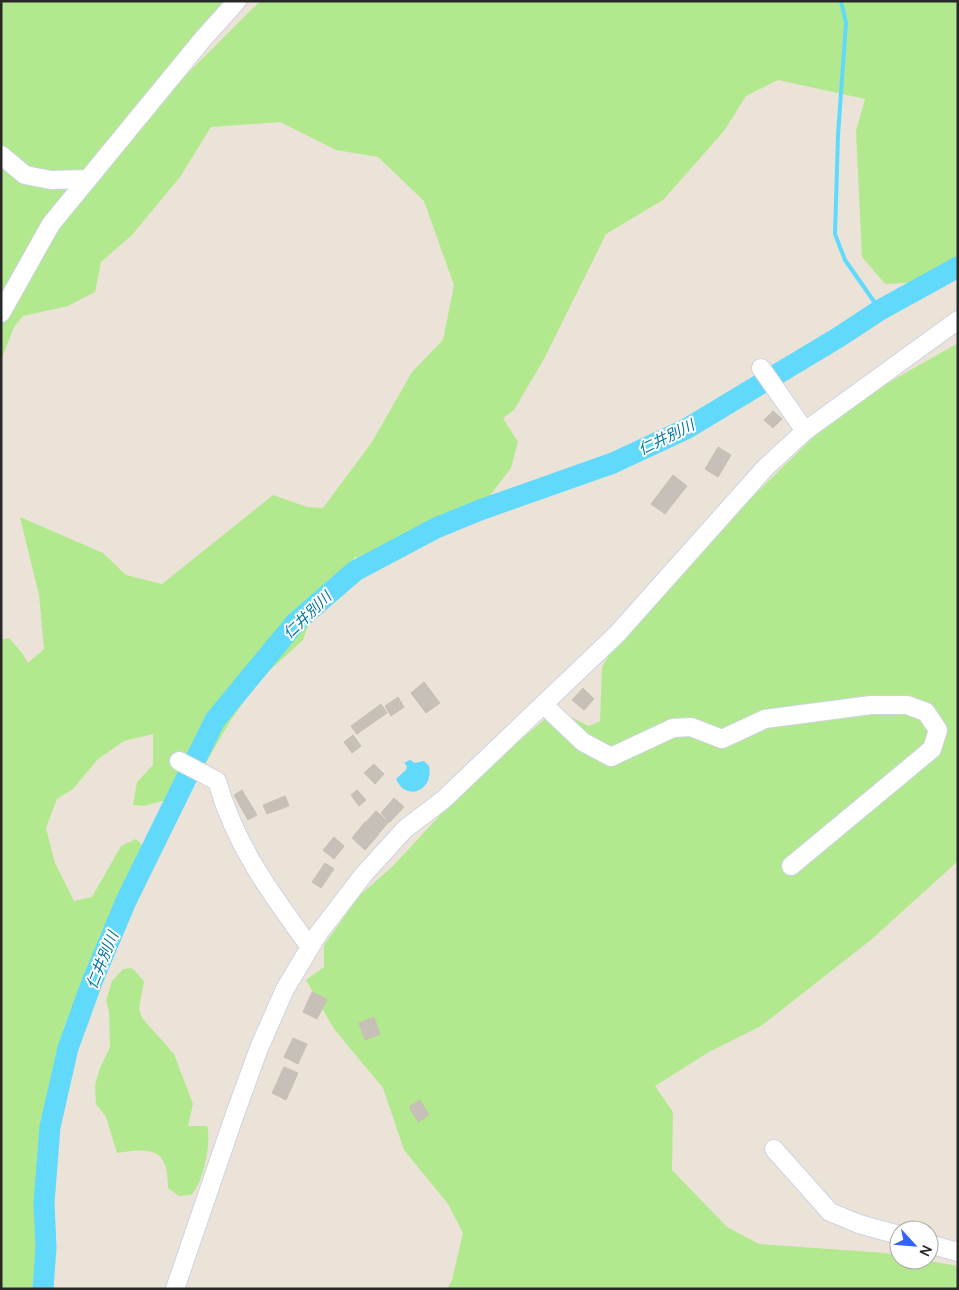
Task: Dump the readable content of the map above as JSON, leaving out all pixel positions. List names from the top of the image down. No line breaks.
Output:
{"water":["仁井別川"],"north":"bottom right"}
